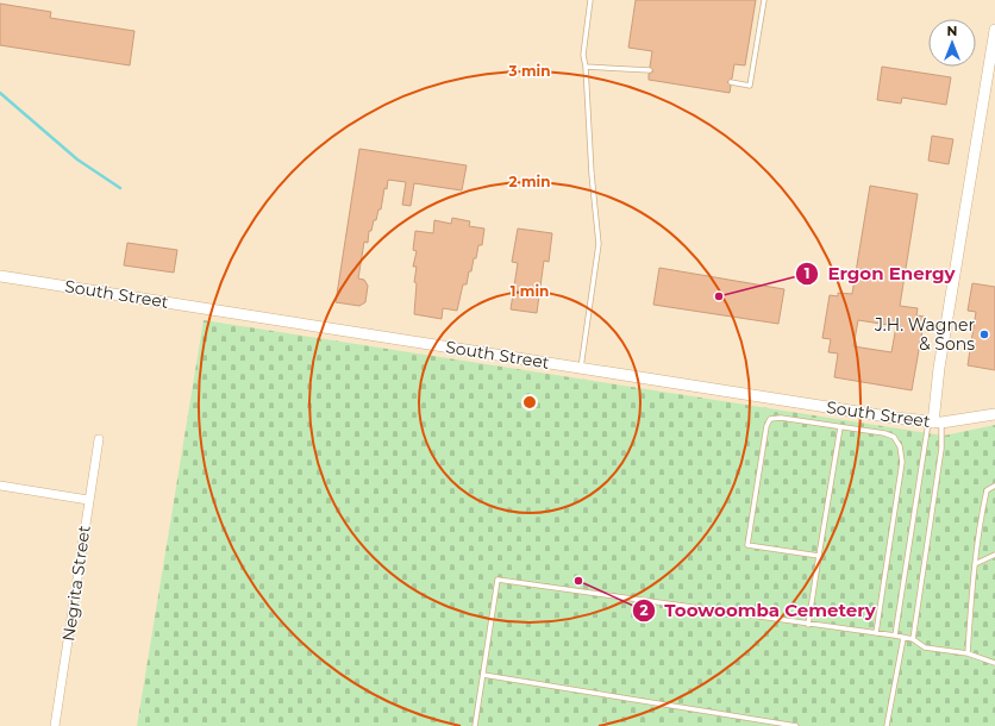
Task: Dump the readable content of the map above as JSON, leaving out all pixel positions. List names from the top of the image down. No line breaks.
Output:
{"streets":{"street":["South Street","Negrita Street"]},"places":["Ergon Energy","J.H. Wagner & Sons","Toowoomba Cemetery"],"north":"top","rings":["3 min","2 min","1 min"]}
